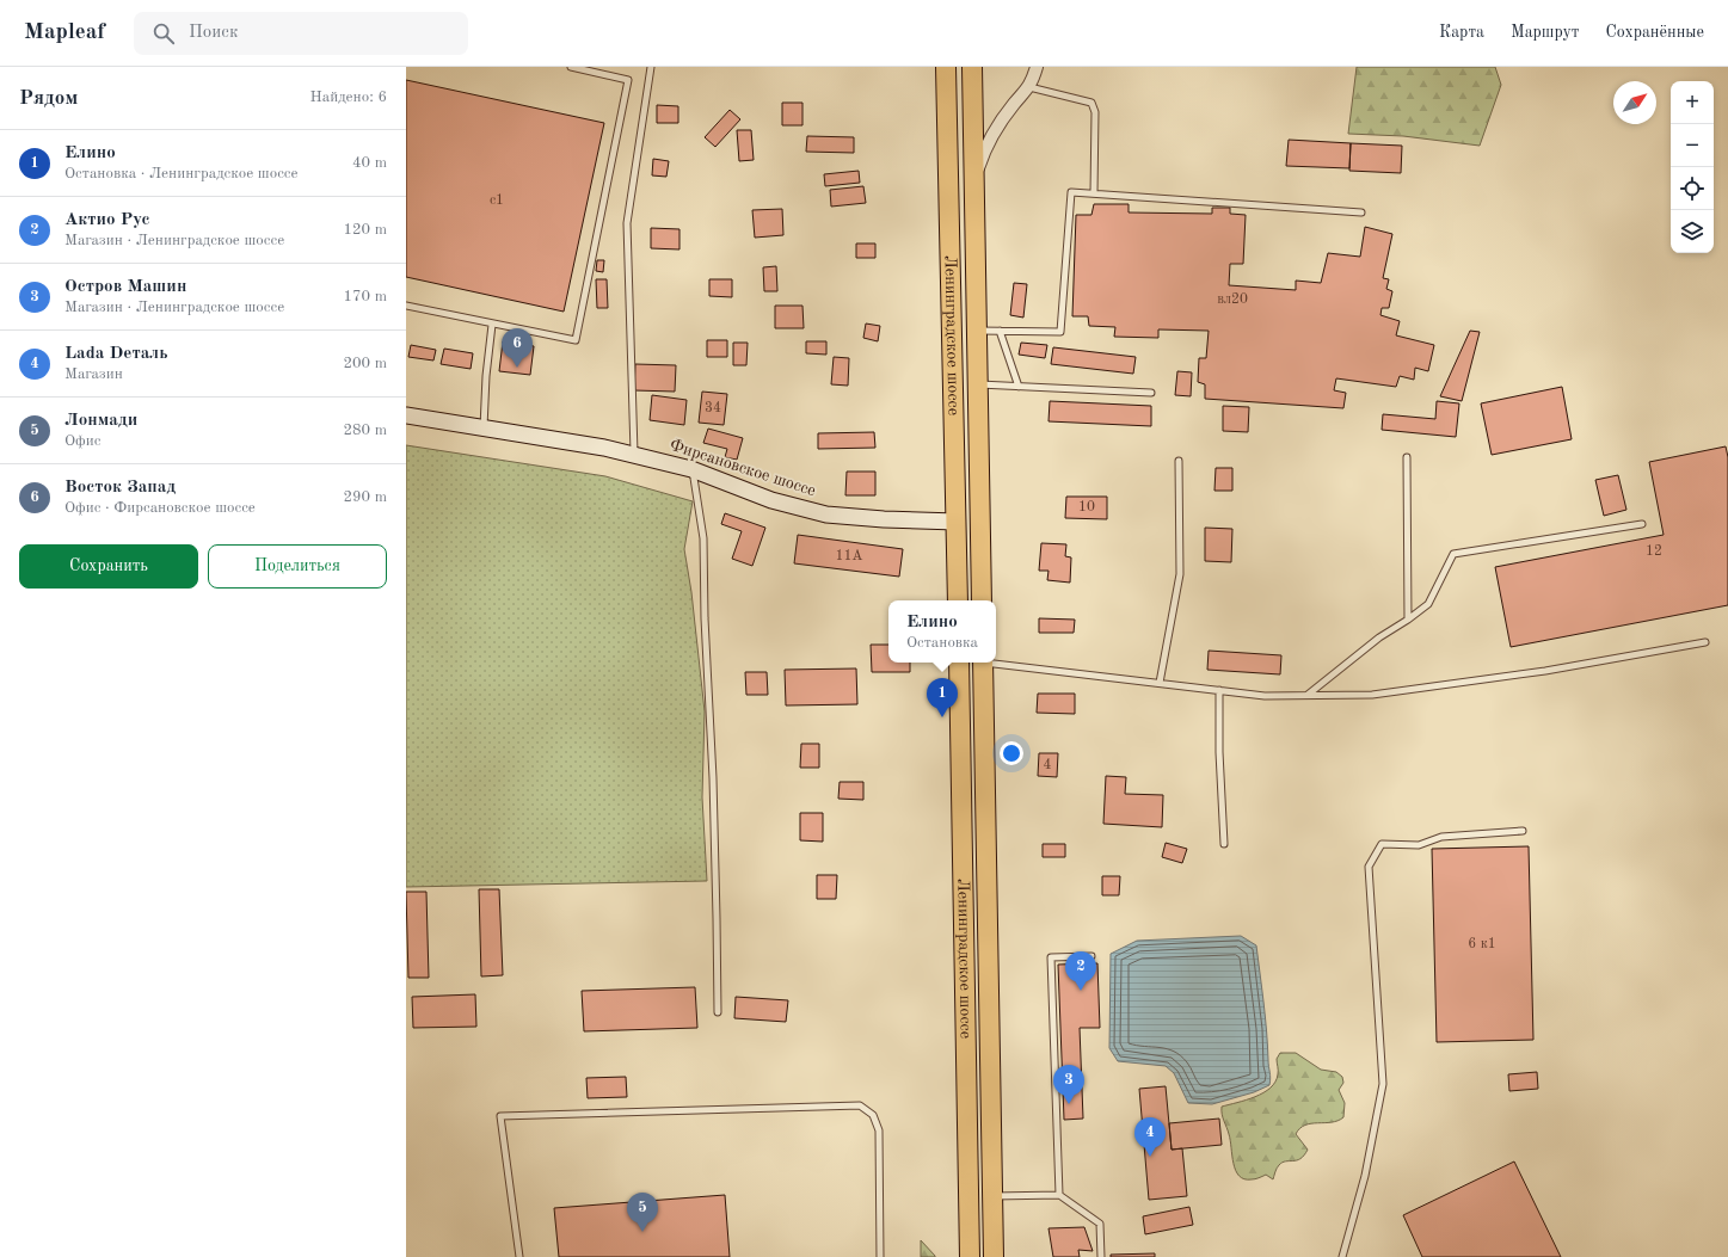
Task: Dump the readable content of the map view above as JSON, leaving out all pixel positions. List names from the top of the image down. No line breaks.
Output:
{"streets":{"highway":["Ленинградское шоссе"],"main road":["Фирсановское шоссе"]},"crossings":[["Ленинградское шоссе","Фирсановское шоссе"]],"house_numbers":["с1","вл20","34","10","12","11А","4","6 к1"],"north":"top right","page":{"header":"Mapleaf","search":"Поиск","nav":["Карта","Маршрут","Сохранённые"],"heading":["Рядом","Найдено: 6"],"map_buttons":["+","−"],"list":[{"mark":"1","name":"Елино","note":"Остановка · Ленинградское шоссе","value":"40 m"},{"mark":"2","name":"Актио Рус","note":"Магазин · Ленинградское шоссе","value":"120 m"},{"mark":"3","name":"Остров Машин","note":"Магазин · Ленинградское шоссе","value":"170 m"},{"mark":"4","name":"Lada Dеталь","note":"Магазин","value":"200 m"},{"mark":"5","name":"Лонмади","note":"Офис","value":"280 m"},{"mark":"6","name":"Восток Запад","note":"Офис · Фирсановское шоссе","value":"290 m"}],"pins":["6","1","2","3","4","5"],"buttons":["Сохранить","Поделиться"],"popup":["Елино","Остановка"]}}
